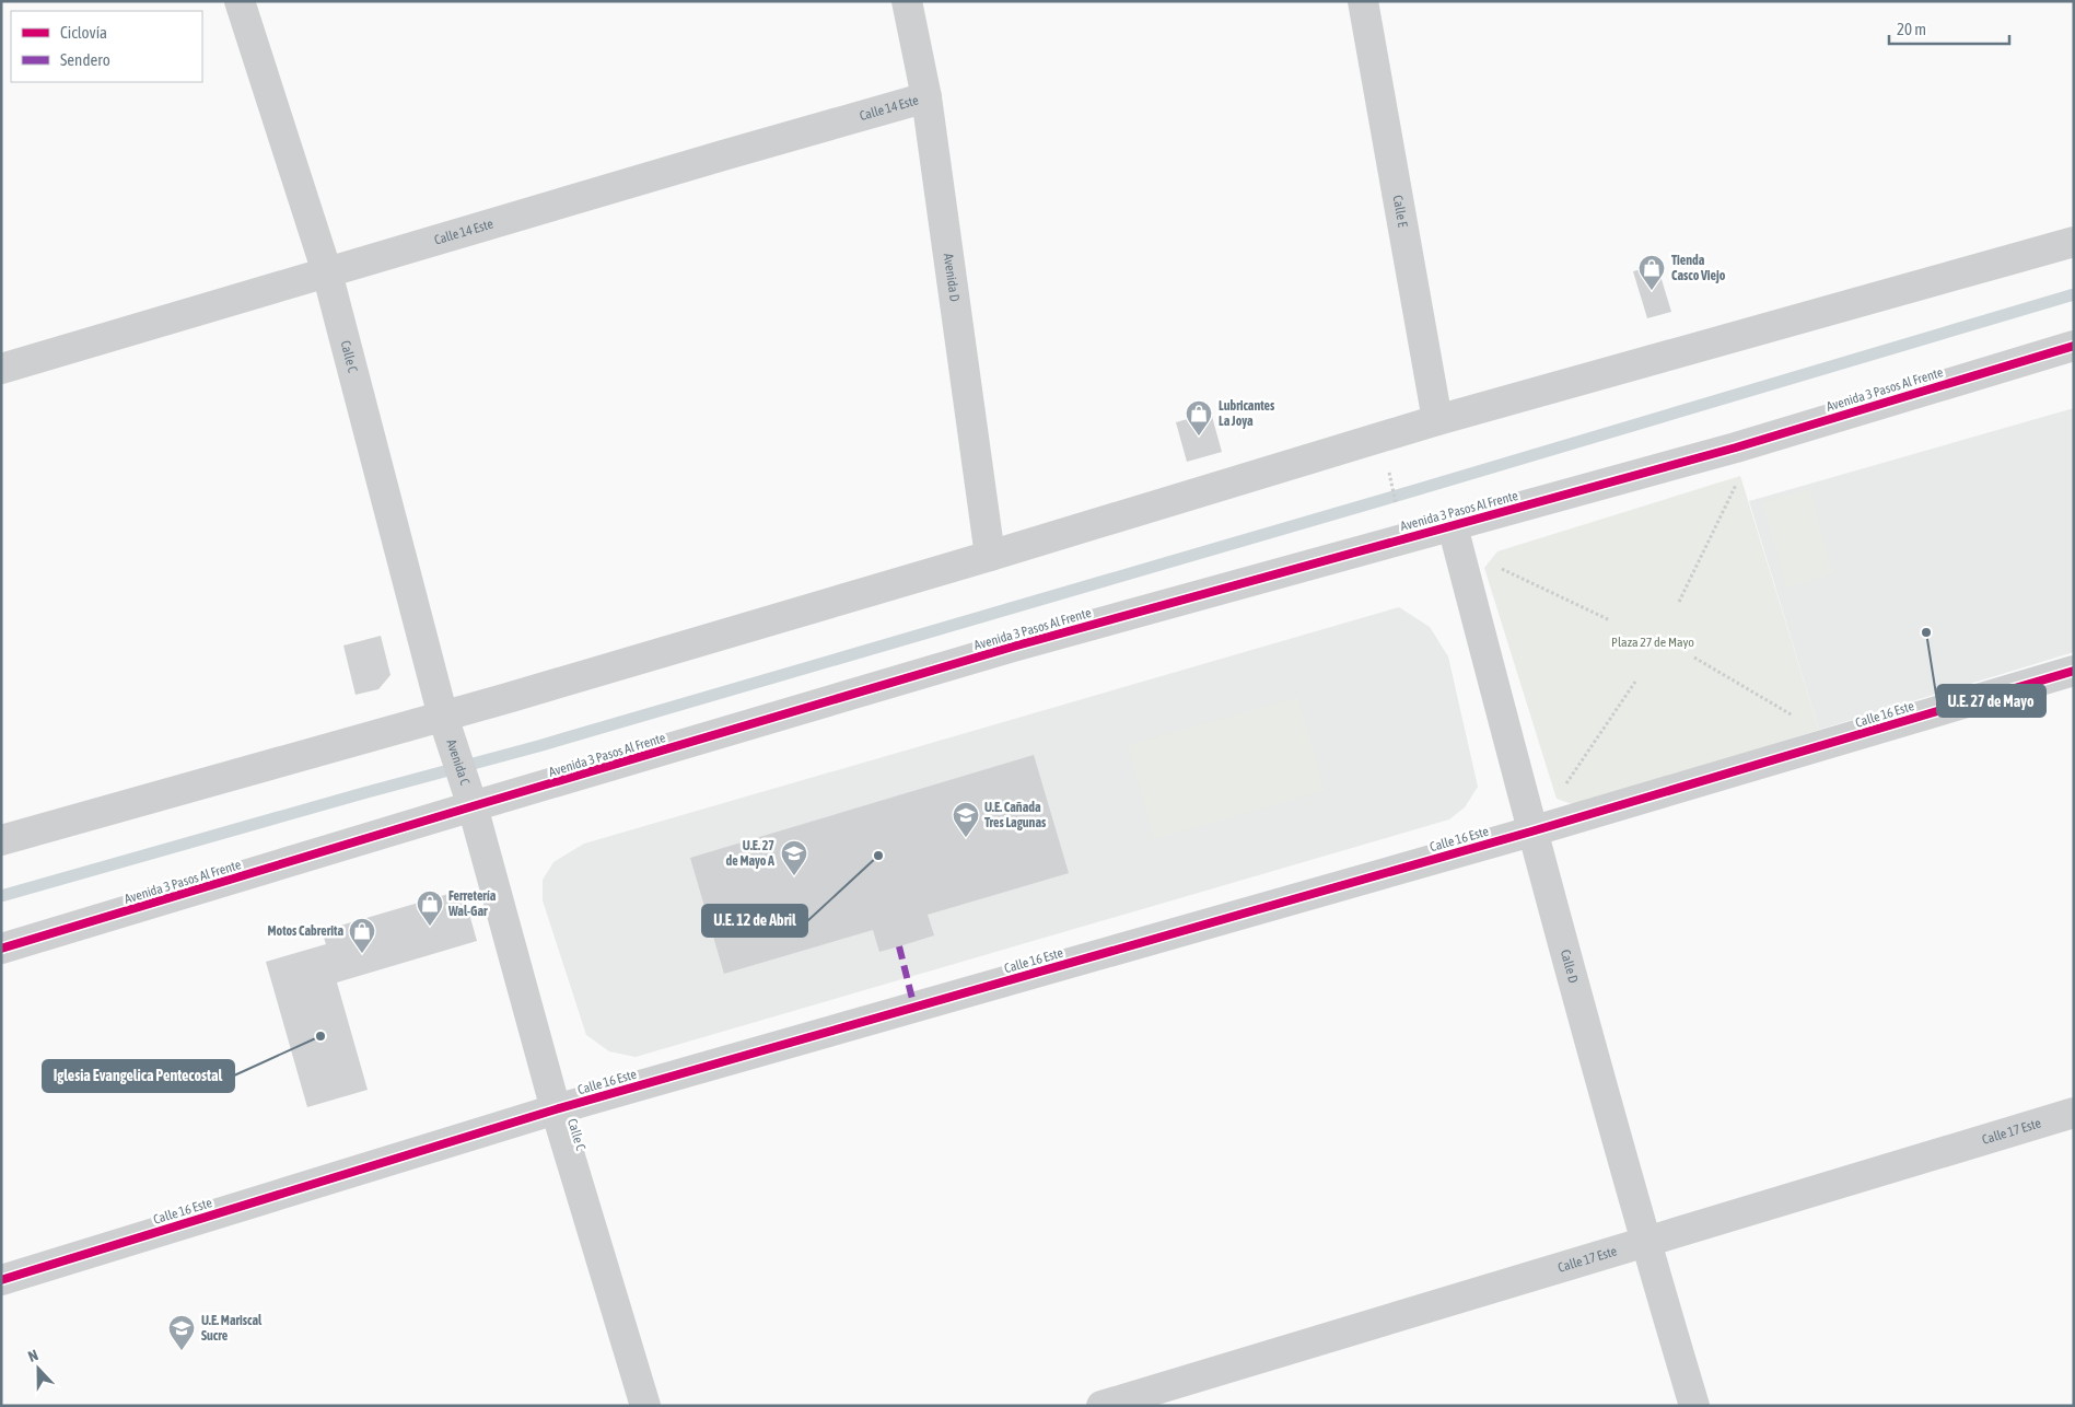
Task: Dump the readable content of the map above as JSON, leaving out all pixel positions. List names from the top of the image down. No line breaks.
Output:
{"streets":{"street":["Calle 14 Este","Calle E","Avenida D","Calle C","Avenida 3 Pasos Al Frente","Calle 16 Este","Avenida C","Calle D","Calle 17 Este"]},"crossings":[["Calle 14 Este","Avenida D"],["Calle 14 Este","Calle C"],["Calle C","Avenida 3 Pasos Al Frente"],["Calle C","Calle 16 Este"],["Calle C","Avenida C"],["Avenida 3 Pasos Al Frente","Avenida C"],["Avenida 3 Pasos Al Frente","Calle D"],["Calle 16 Este","Calle D"],["Calle D","Calle 17 Este"]],"parks":["Plaza 27 de Mayo"],"places":{"shop":["Tienda Casco Viejo","Lubricantes La Joya","Ferretería Wal-Gar","Motos Cabrerita"],"other":["U.E. 27 de Mayo","U.E. 12 de Abril","Iglesia Evangelica Pentecostal"],"school or university":["U.E. Cañada Tres Lagunas","U.E. 27 de Mayo A","U.E. Mariscal Sucre"]},"legend":["Ciclovía","Sendero"],"scale_bar":"20 m","north":"top"}
